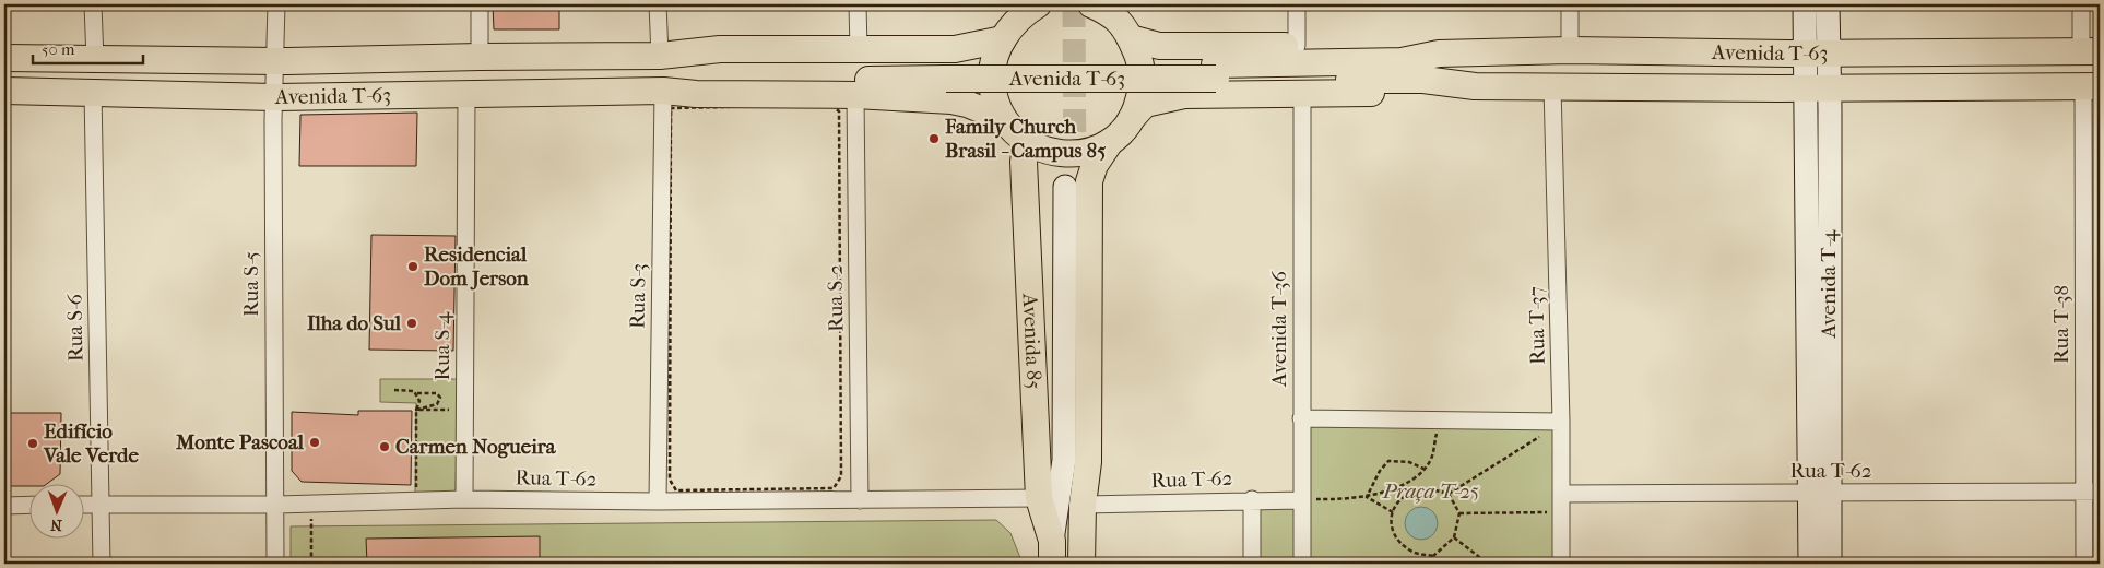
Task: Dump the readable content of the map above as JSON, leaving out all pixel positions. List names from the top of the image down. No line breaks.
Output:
{"streets":{"main road":["Avenida T-63","Avenida T-4","Avenida 85"],"street":["Rua S-5","Rua S-3","Rua S-2","Rua T-38","Rua T-37","Rua S-6","Avenida T-36","Rua S-4","Rua T-62"]},"crossings":[["Avenida T-63","Rua S-5"],["Avenida T-63","Avenida T-4"],["Avenida T-63","Rua S-3"],["Avenida T-63","Rua S-2"],["Avenida T-63","Rua T-38"],["Avenida T-63","Rua T-37"],["Avenida T-63","Rua S-6"],["Avenida T-63","Avenida T-36"],["Avenida T-63","Avenida 85"],["Avenida T-63","Rua S-4"],["Rua S-5","Rua T-62"],["Avenida T-4","Rua T-62"],["Rua S-3","Rua T-62"],["Rua S-2","Rua T-62"],["Rua T-38","Rua T-62"],["Rua T-37","Rua T-62"],["Rua S-6","Rua T-62"],["Avenida T-36","Rua T-62"],["Avenida 85","Rua T-62"],["Rua S-4","Rua T-62"]],"parks":["Praça T-25"],"places":["Family Church Brasil - Campus 85","Residencial Dom Jerson","Ilha do Sul","Monte Pascoal","Edifício Vale Verde","Carmen Nogueira"],"scale_bar":"50 m","north":"bottom"}
